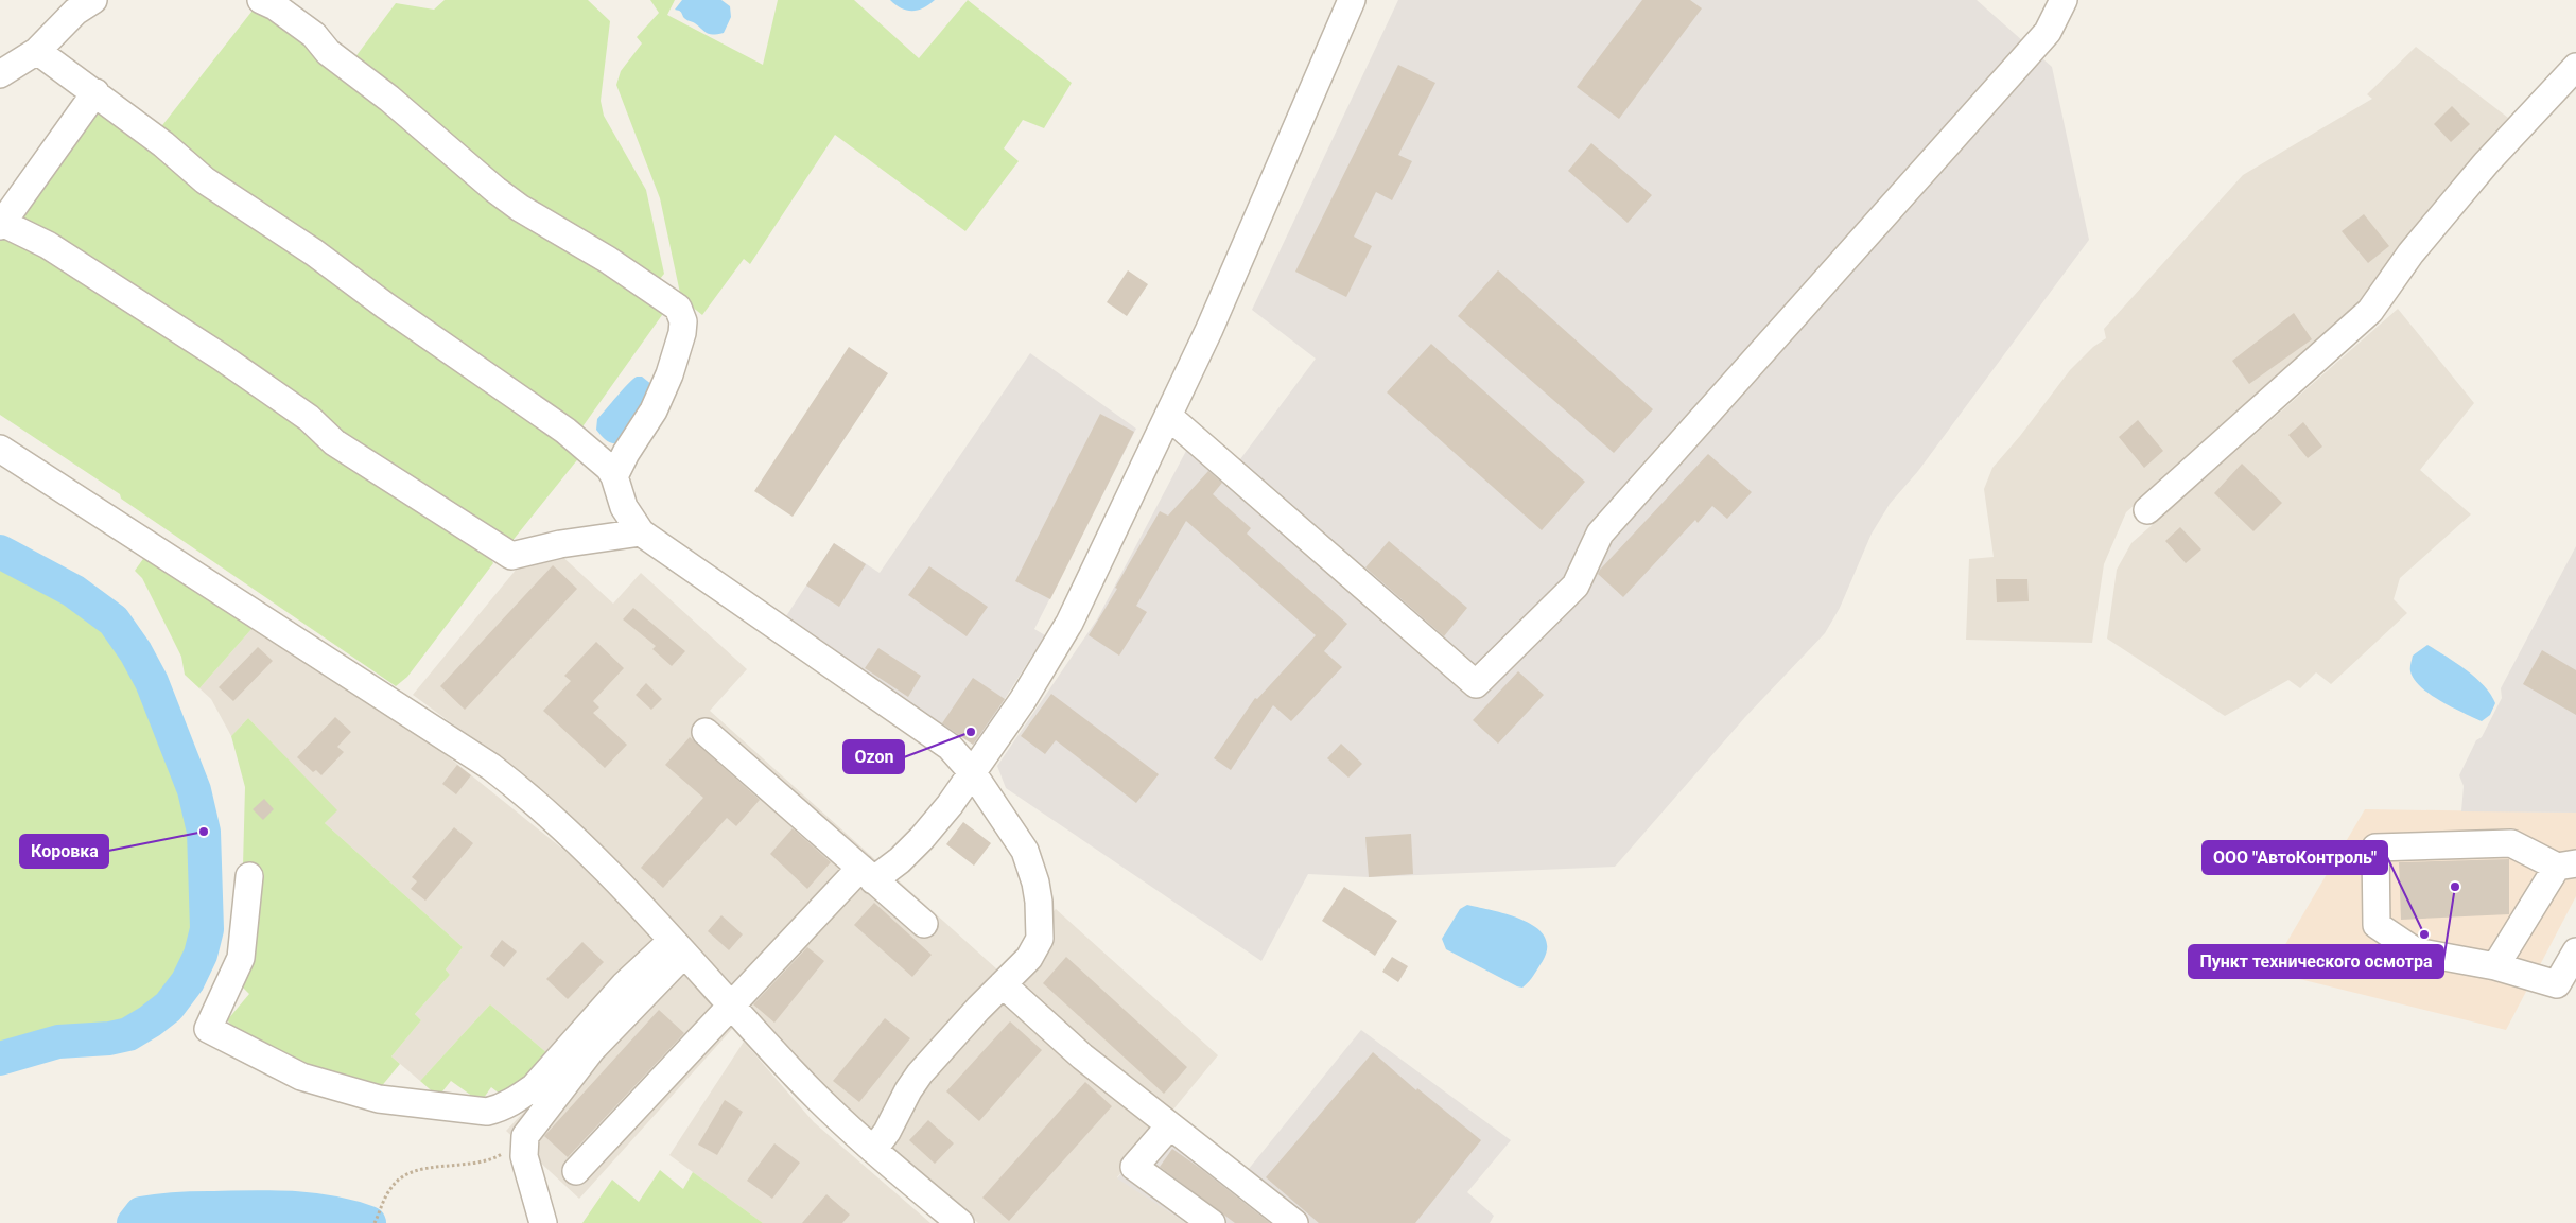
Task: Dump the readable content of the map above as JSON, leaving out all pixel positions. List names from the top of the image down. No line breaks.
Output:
{"places":["Ozon","Коровка","Пункт технического осмотра","ООО \"АвтоКонтроль\""]}
